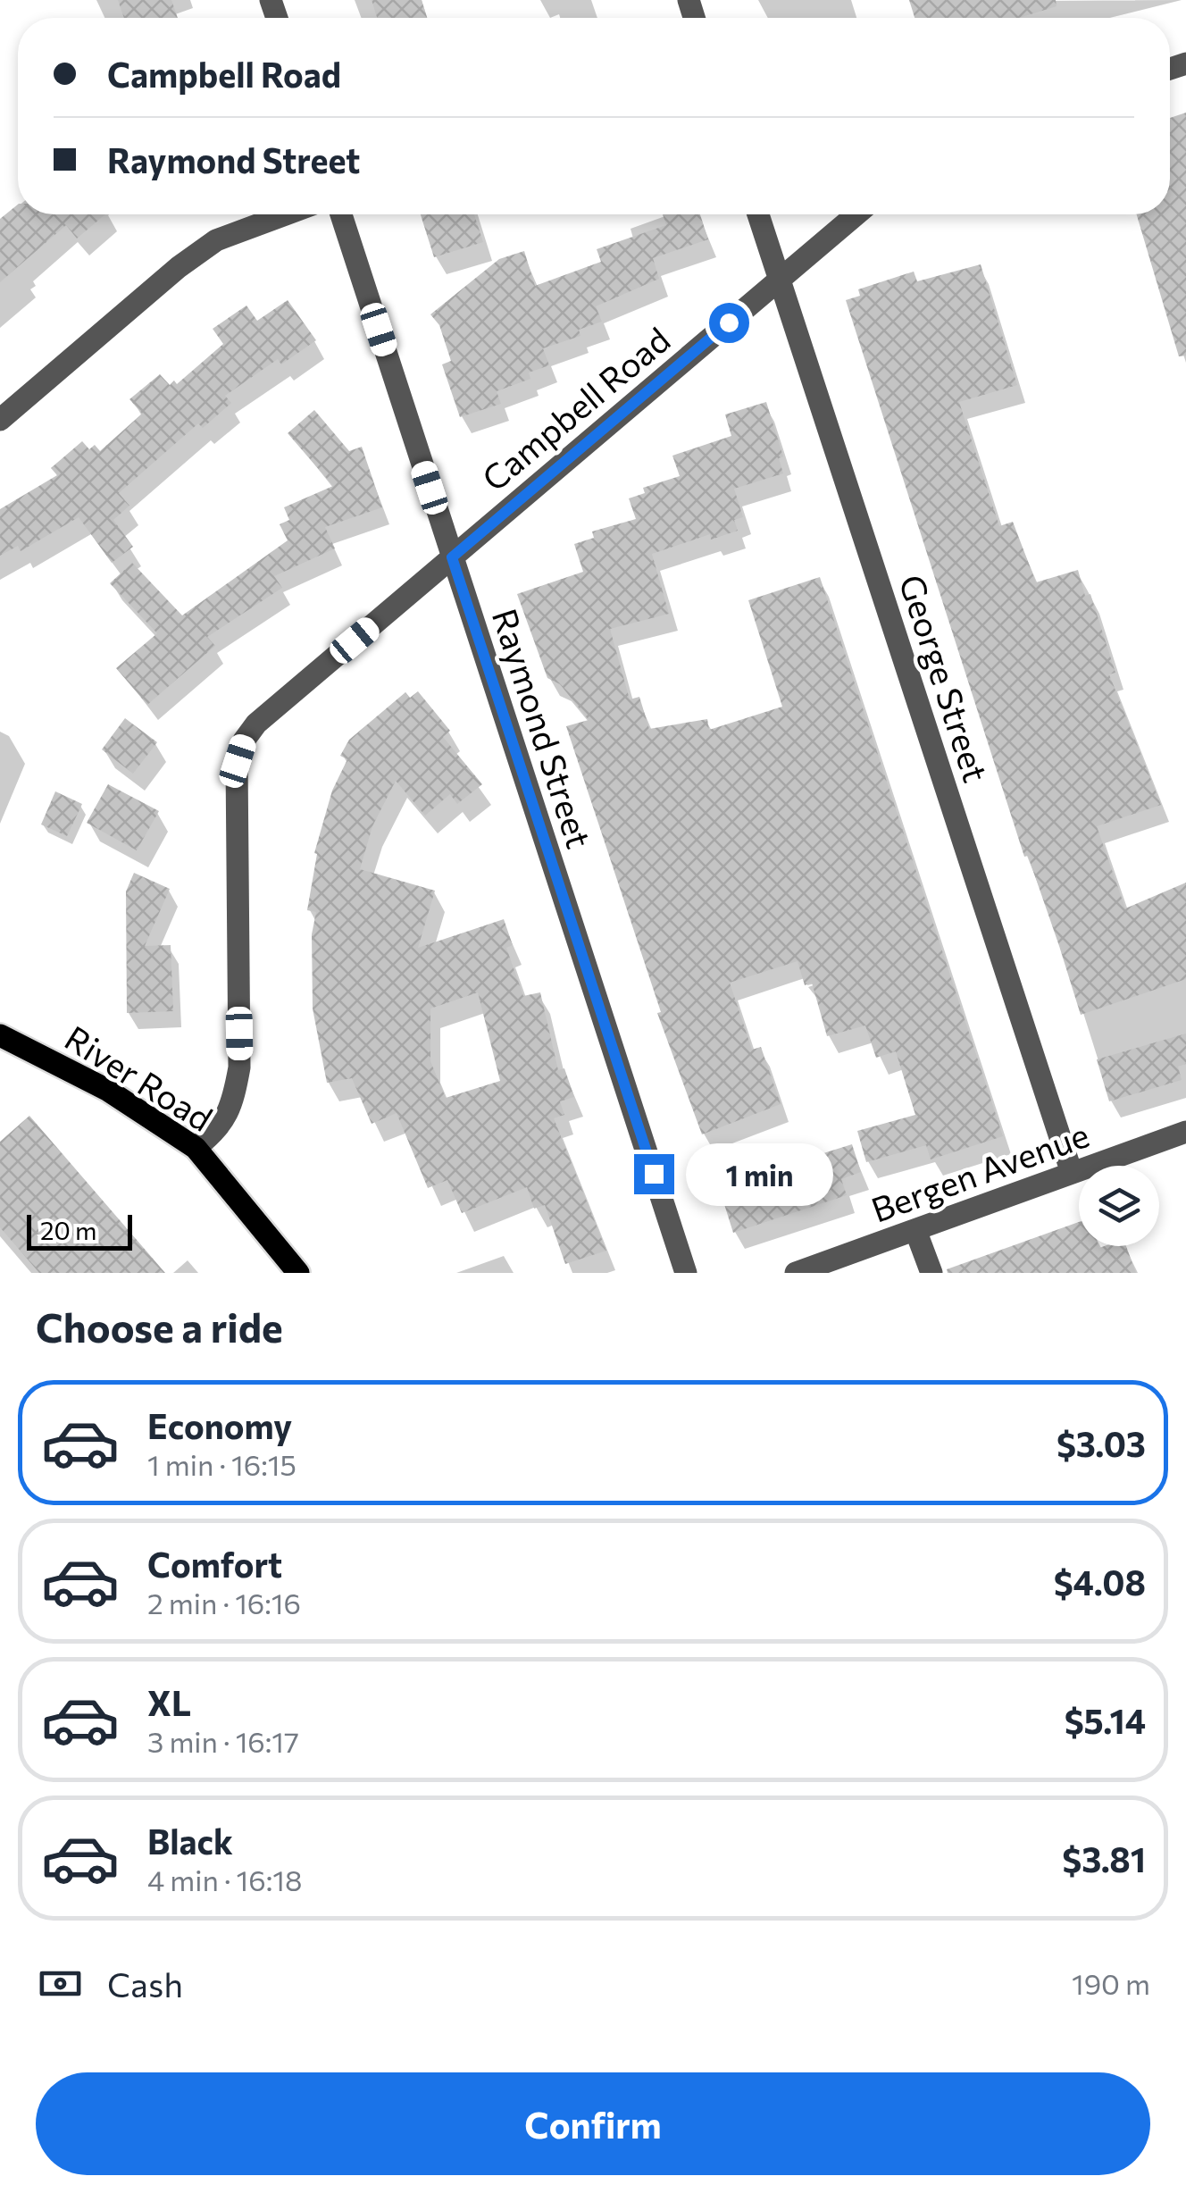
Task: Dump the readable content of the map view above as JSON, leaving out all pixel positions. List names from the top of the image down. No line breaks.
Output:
{"streets":{"main road":["River Road"],"street":["Campbell Road","George Street","Raymond Street","Bergen Avenue"]},"crossings":[["Campbell Road","George Street"],["Campbell Road","Raymond Street"],["Campbell Road","River Road"],["George Street","Bergen Avenue"]],"scale_bar":"20 m","page":{"banner":["Campbell Road","Raymond Street"],"bubble":"1 min","scale":"20 m","heading":"Choose a ride","list":[{"name":"Economy","note":"1 min · 16:15","value":"$3.03"},{"name":"Comfort","note":"2 min · 16:16","value":"$4.08"},{"name":"XL","note":"3 min · 16:17","value":"$5.14"},{"name":"Black","note":"4 min · 16:18","value":"$3.81"}],"pay":["Cash","190 m"],"buttons":"Confirm"}}
